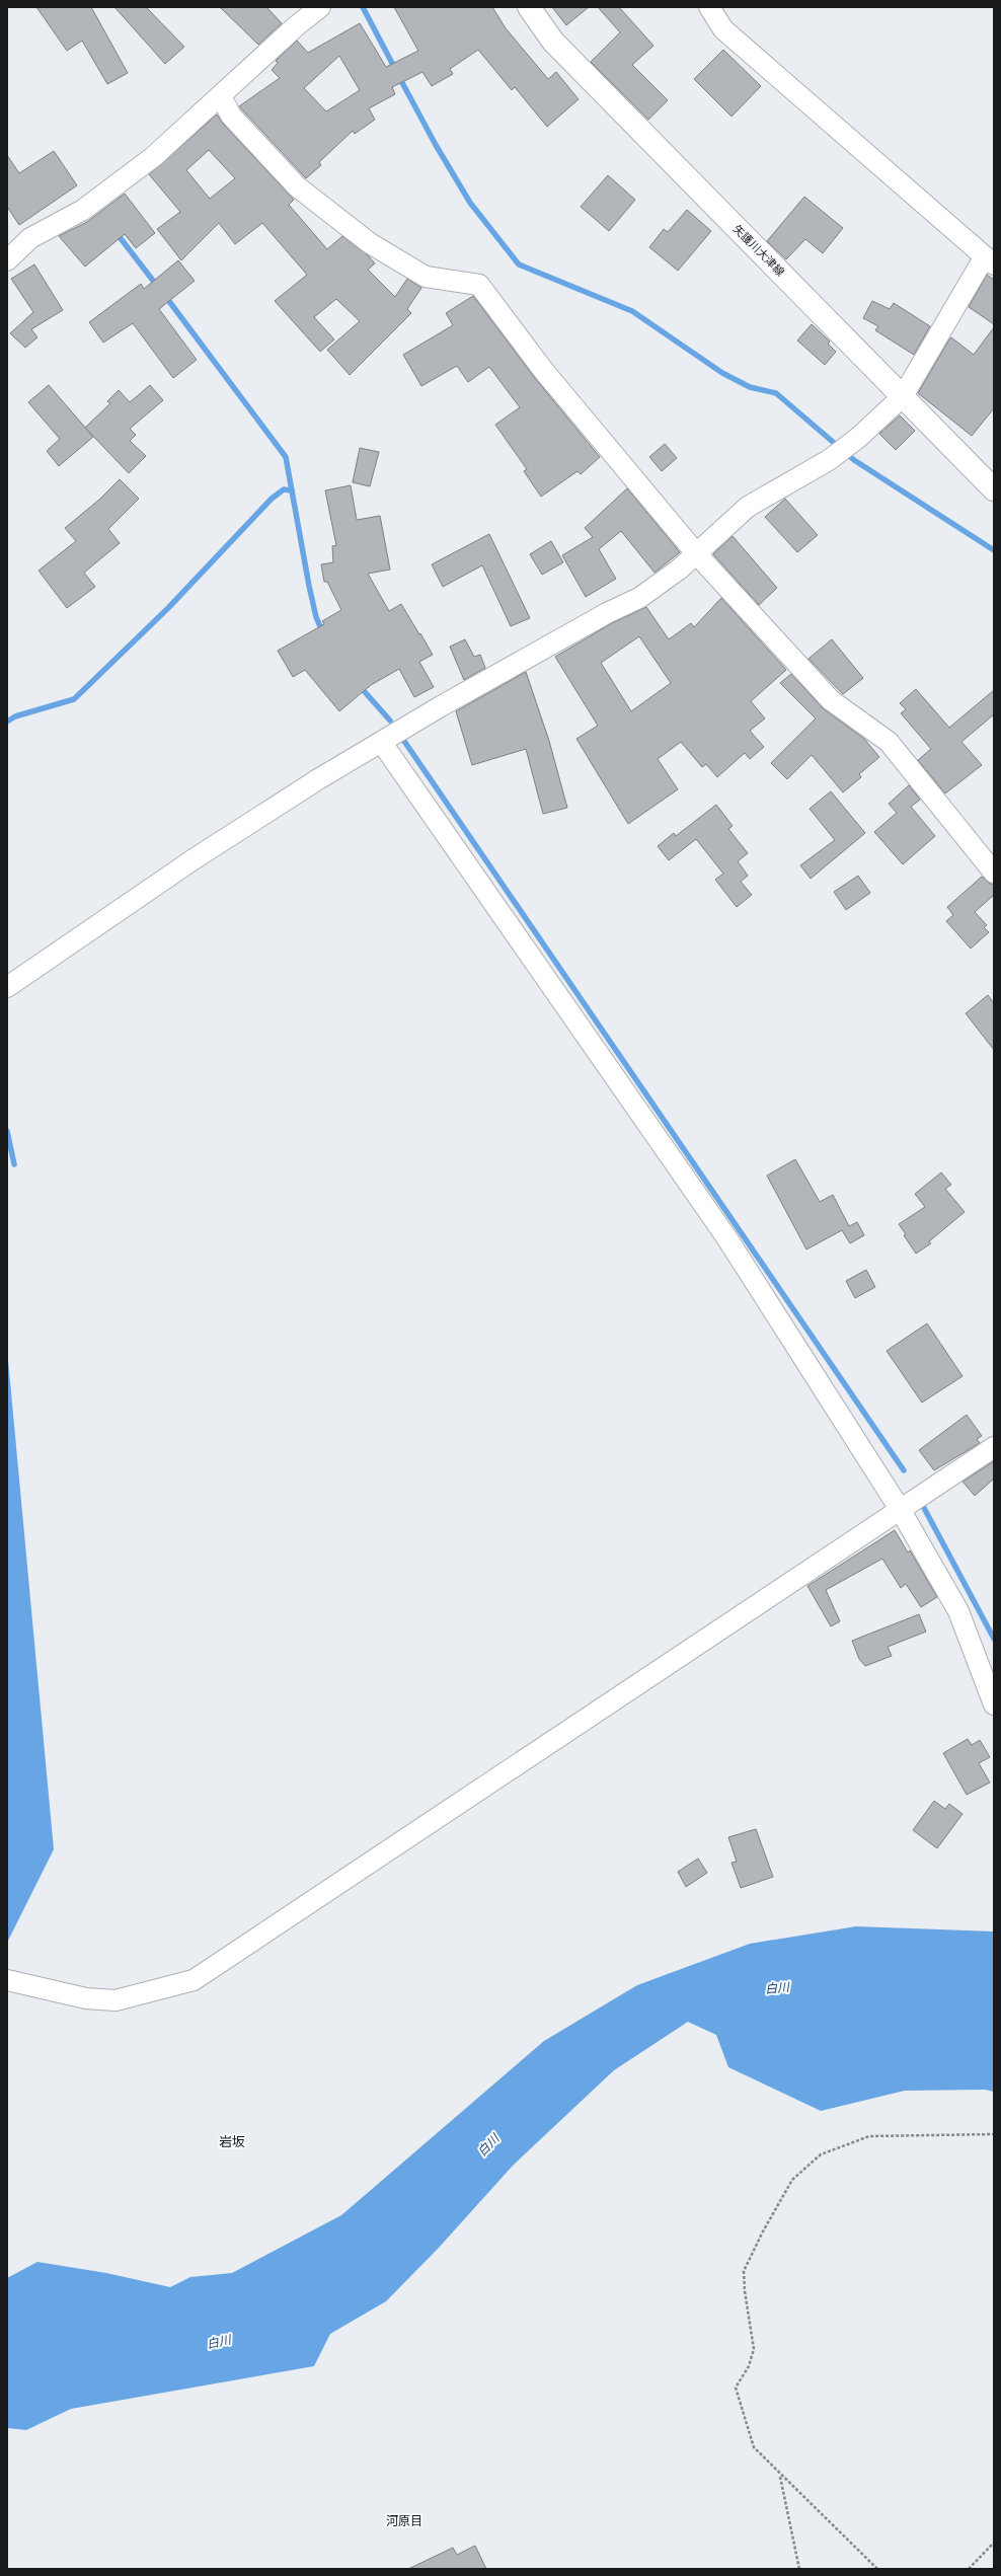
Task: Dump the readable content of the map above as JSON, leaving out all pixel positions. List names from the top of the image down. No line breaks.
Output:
{"streets":{"main road":["矢護川大津線"]},"districts":["岩坂","河原目"],"water":["白川"]}
